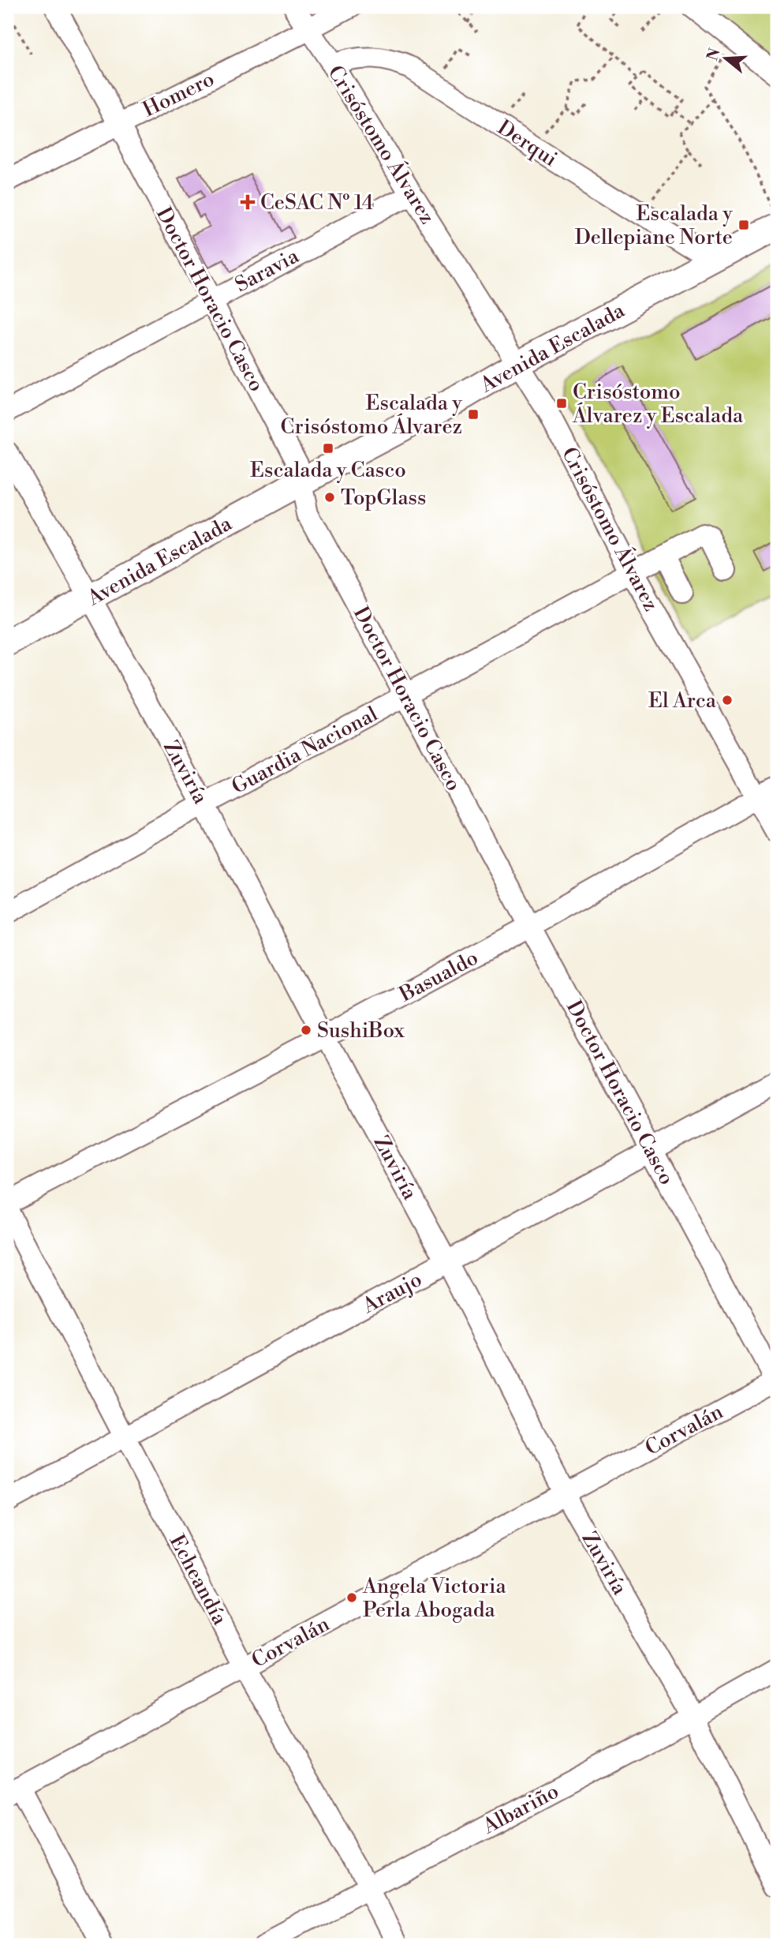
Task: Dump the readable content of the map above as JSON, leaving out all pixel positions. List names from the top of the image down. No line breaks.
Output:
{"streets":{"main road":["Avenida Escalada"],"street":["Homero","Derqui","Crisóstomo Álvarez","Saravia","Doctor Horacio Casco","Guardia Nacional","Zuviría","Basualdo","Araujo","Corvalán","Echeandía","Albariño"]},"crossings":[["Homero","Crisóstomo Álvarez"],["Homero","Doctor Horacio Casco"],["Derqui","Crisóstomo Álvarez"],["Derqui","Avenida Escalada"],["Crisóstomo Álvarez","Saravia"],["Crisóstomo Álvarez","Avenida Escalada"],["Crisóstomo Álvarez","Guardia Nacional"],["Crisóstomo Álvarez","Basualdo"],["Saravia","Doctor Horacio Casco"],["Doctor Horacio Casco","Avenida Escalada"],["Doctor Horacio Casco","Guardia Nacional"],["Doctor Horacio Casco","Basualdo"],["Doctor Horacio Casco","Araujo"],["Doctor Horacio Casco","Corvalán"],["Avenida Escalada","Zuviría"],["Guardia Nacional","Zuviría"],["Zuviría","Basualdo"],["Zuviría","Araujo"],["Zuviría","Corvalán"],["Zuviría","Albariño"],["Araujo","Echeandía"],["Corvalán","Echeandía"],["Echeandía","Albariño"]],"places":{"health":["CeSAC Nº 14"],"transit":["Escalada y Dellepiane Norte","Crisóstomo Álvarez y Escalada","Escalada y Crisóstomo Álvarez","Escalada y Casco"],"other":["TopGlass","El Arca","SushiBox","Angela Victoria Perla Abogada"]},"north":"left"}
